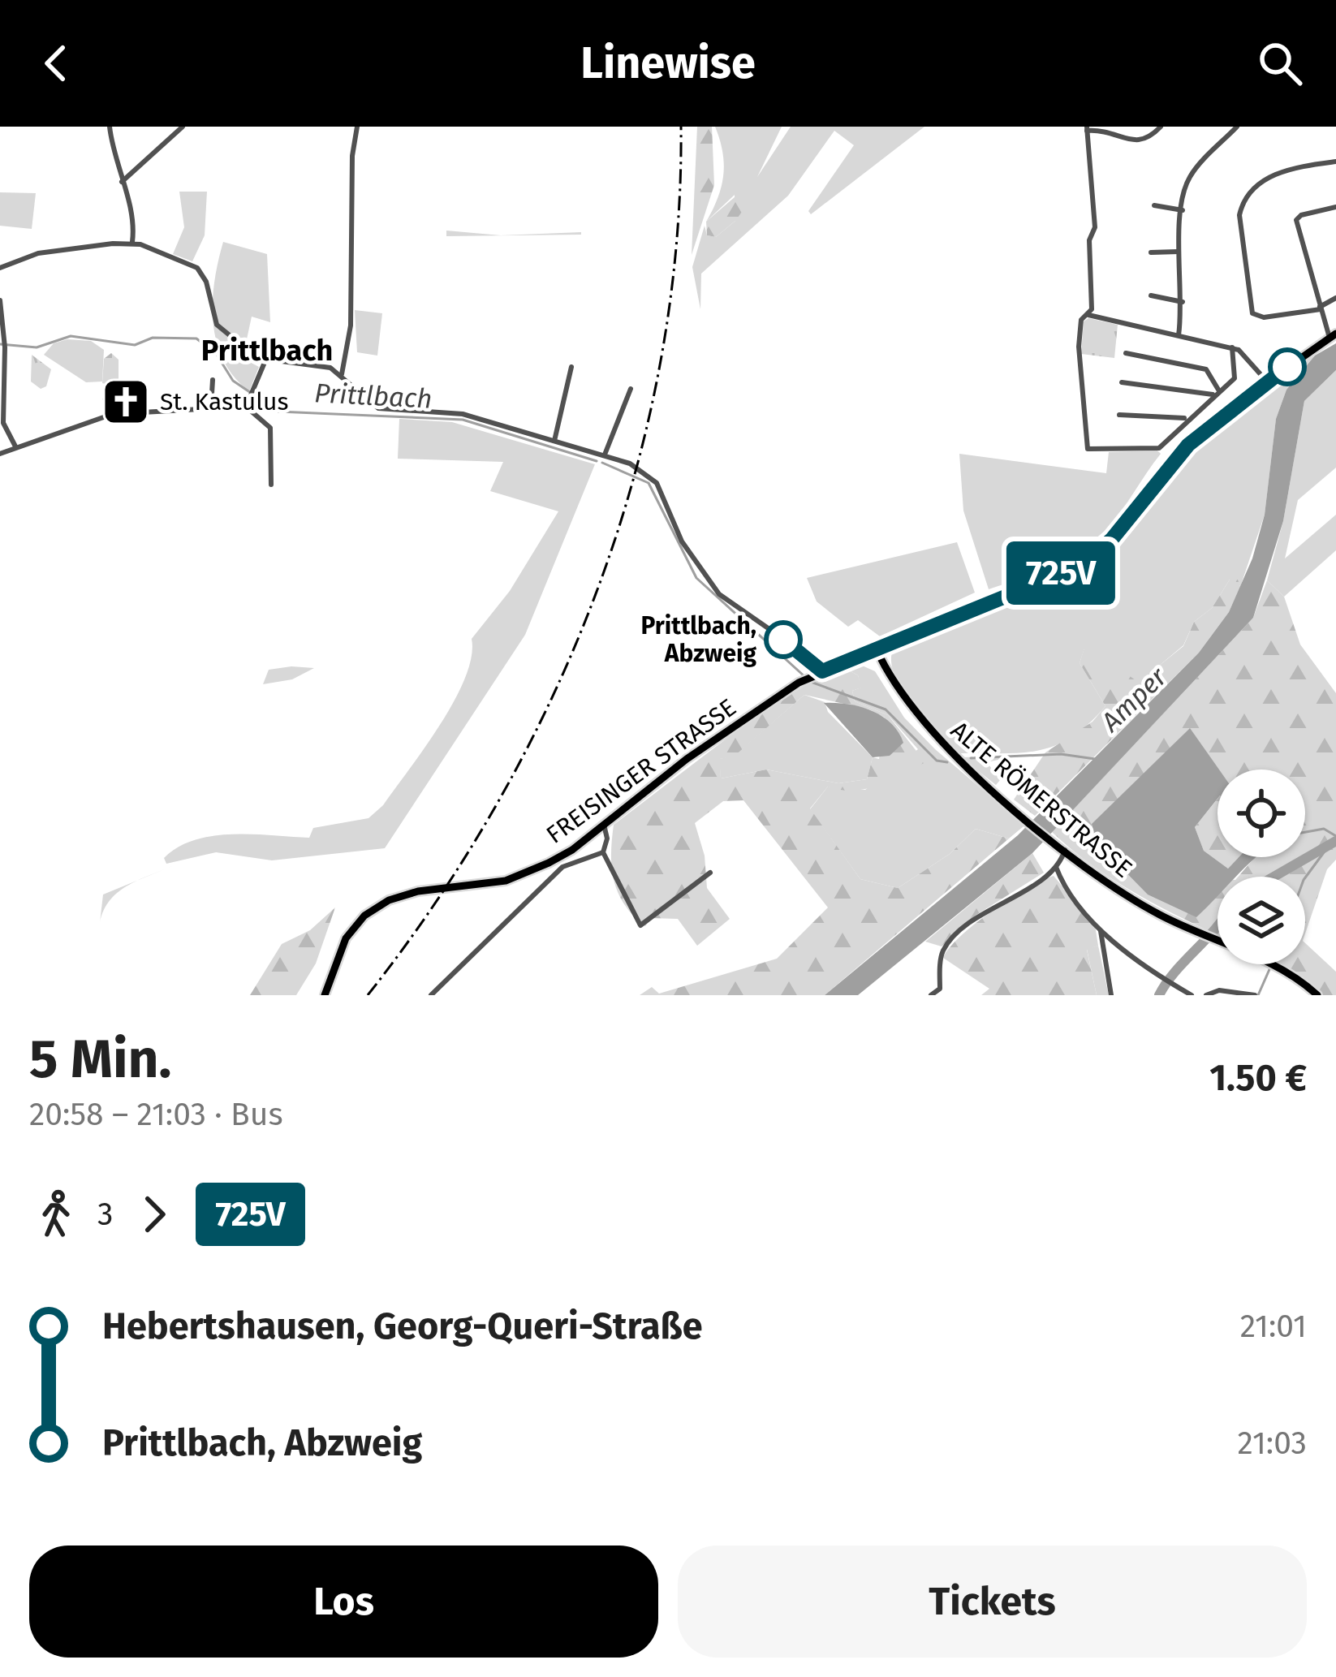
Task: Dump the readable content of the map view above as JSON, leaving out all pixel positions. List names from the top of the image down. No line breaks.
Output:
{"streets":{"main road":["FREISINGER STRASSE","ALTE RÖMERSTRASSE"]},"crossings":[["FREISINGER STRASSE","ALTE RÖMERSTRASSE"]],"districts":["Prittlbach"],"water":["Prittlbach","Amper"],"places":{"church":["St. Kastulus"],"other":["Prittlbach, Abzweig"]},"lines":["bus line 725V"],"page":{"header":"Linewise","on_map":"725V","heading":["5 Min.","20:58 – 21:03 · Bus","1.50 €"],"legs":["3","725V"],"list":[{"name":"Hebertshausen, Georg-Queri-Straße","value":"21:01"},{"name":"Prittlbach, Abzweig","value":"21:03"}],"buttons":["Los","Tickets"]}}
